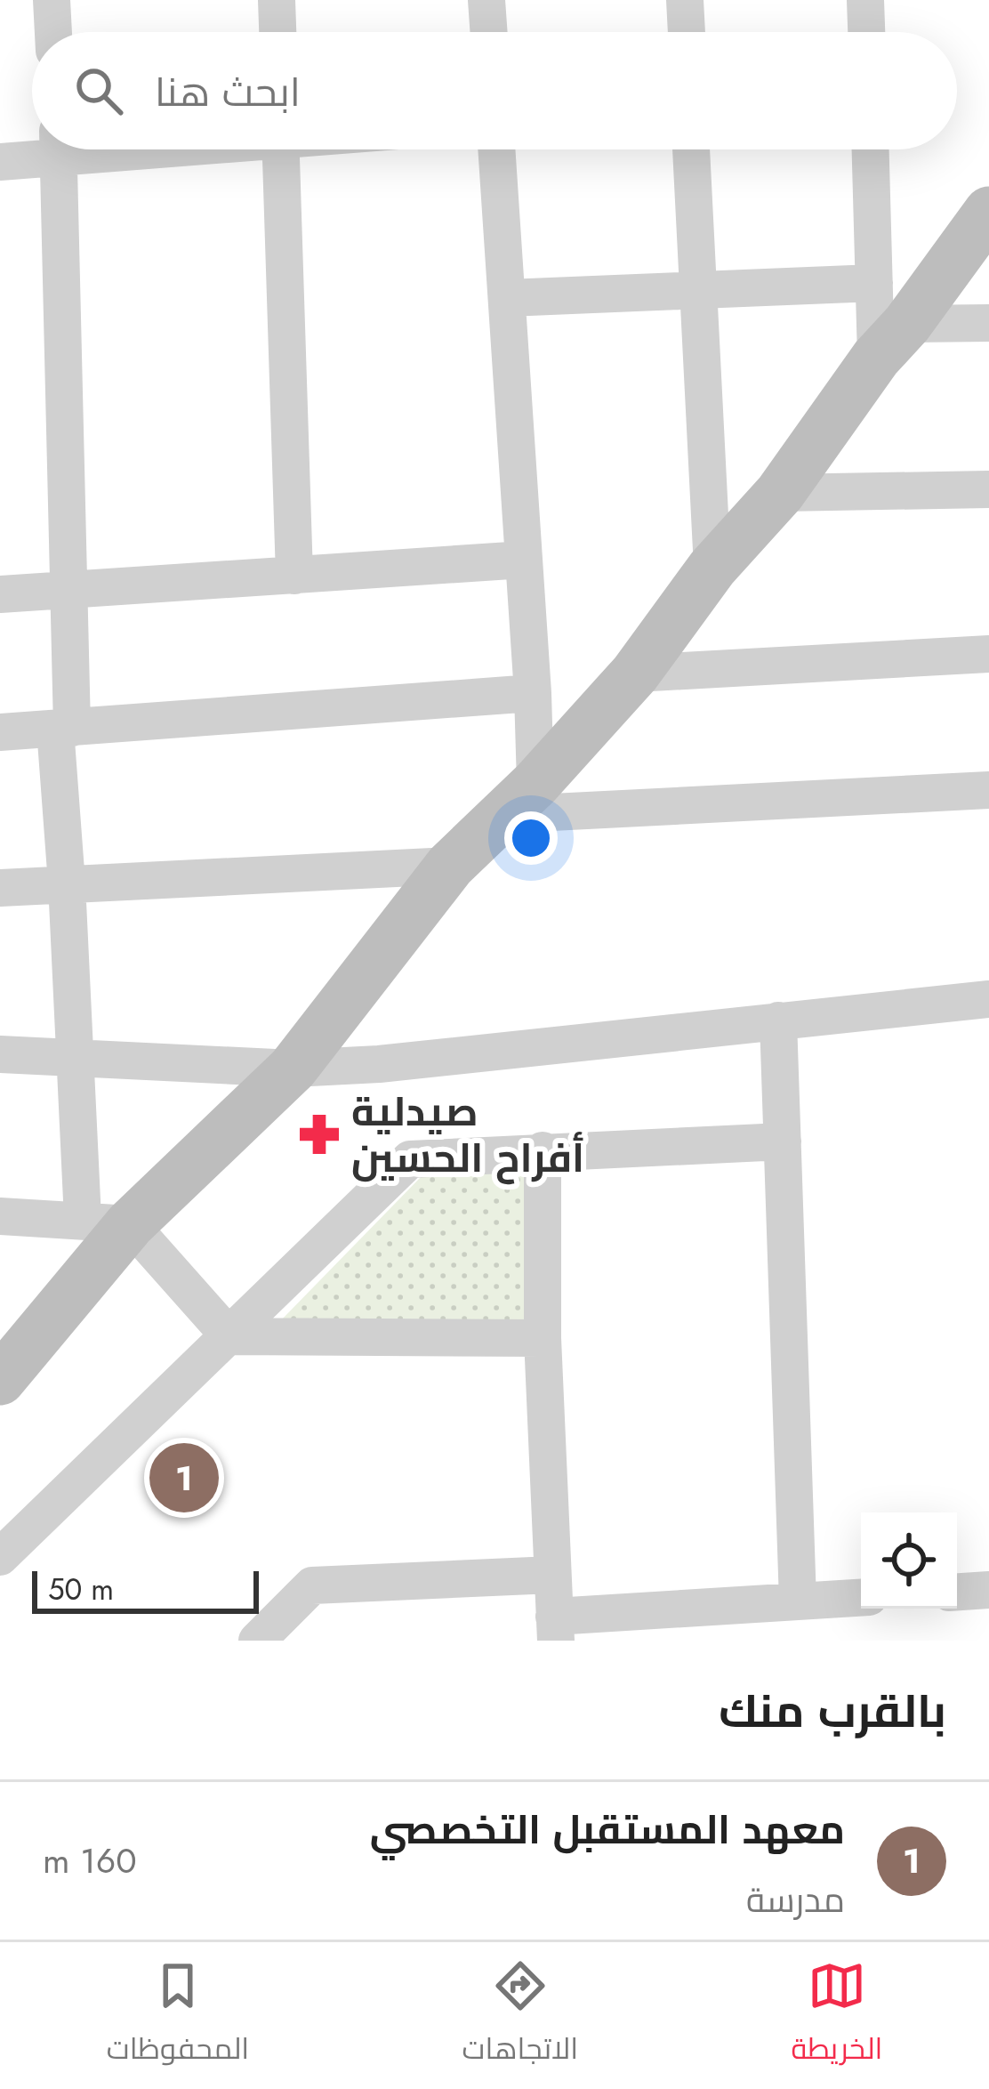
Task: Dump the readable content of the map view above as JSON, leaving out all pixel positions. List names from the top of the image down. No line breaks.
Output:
{"places":{"pharmacy":["صيدلية أفراح الحسين"]},"scale_bar":"50 m","page":{"search":"ابحث هنا","pins":"1","scale":"50 m","heading":"بالقرب منك","list":[{"mark":"1","name":"معهد المستقبل التخصصي","note":"مدرسة","value":"160 m"}],"nav":["الخريطة","الاتجاهات","المحفوظات"]}}
